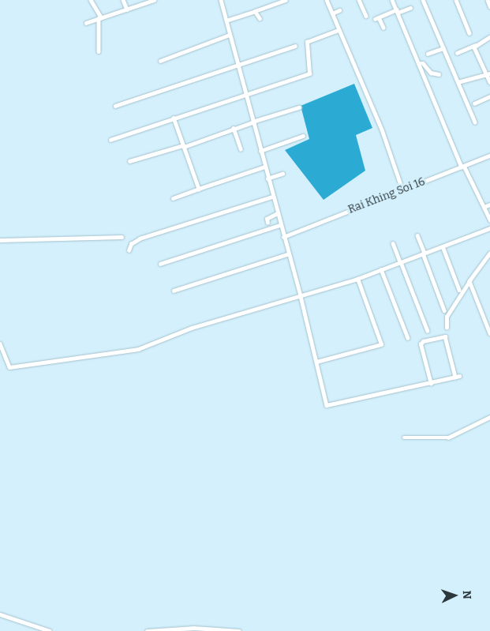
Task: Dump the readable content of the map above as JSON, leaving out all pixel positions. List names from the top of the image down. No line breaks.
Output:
{"streets":{"street":["Rai Khing Soi 16"]},"north":"right"}
